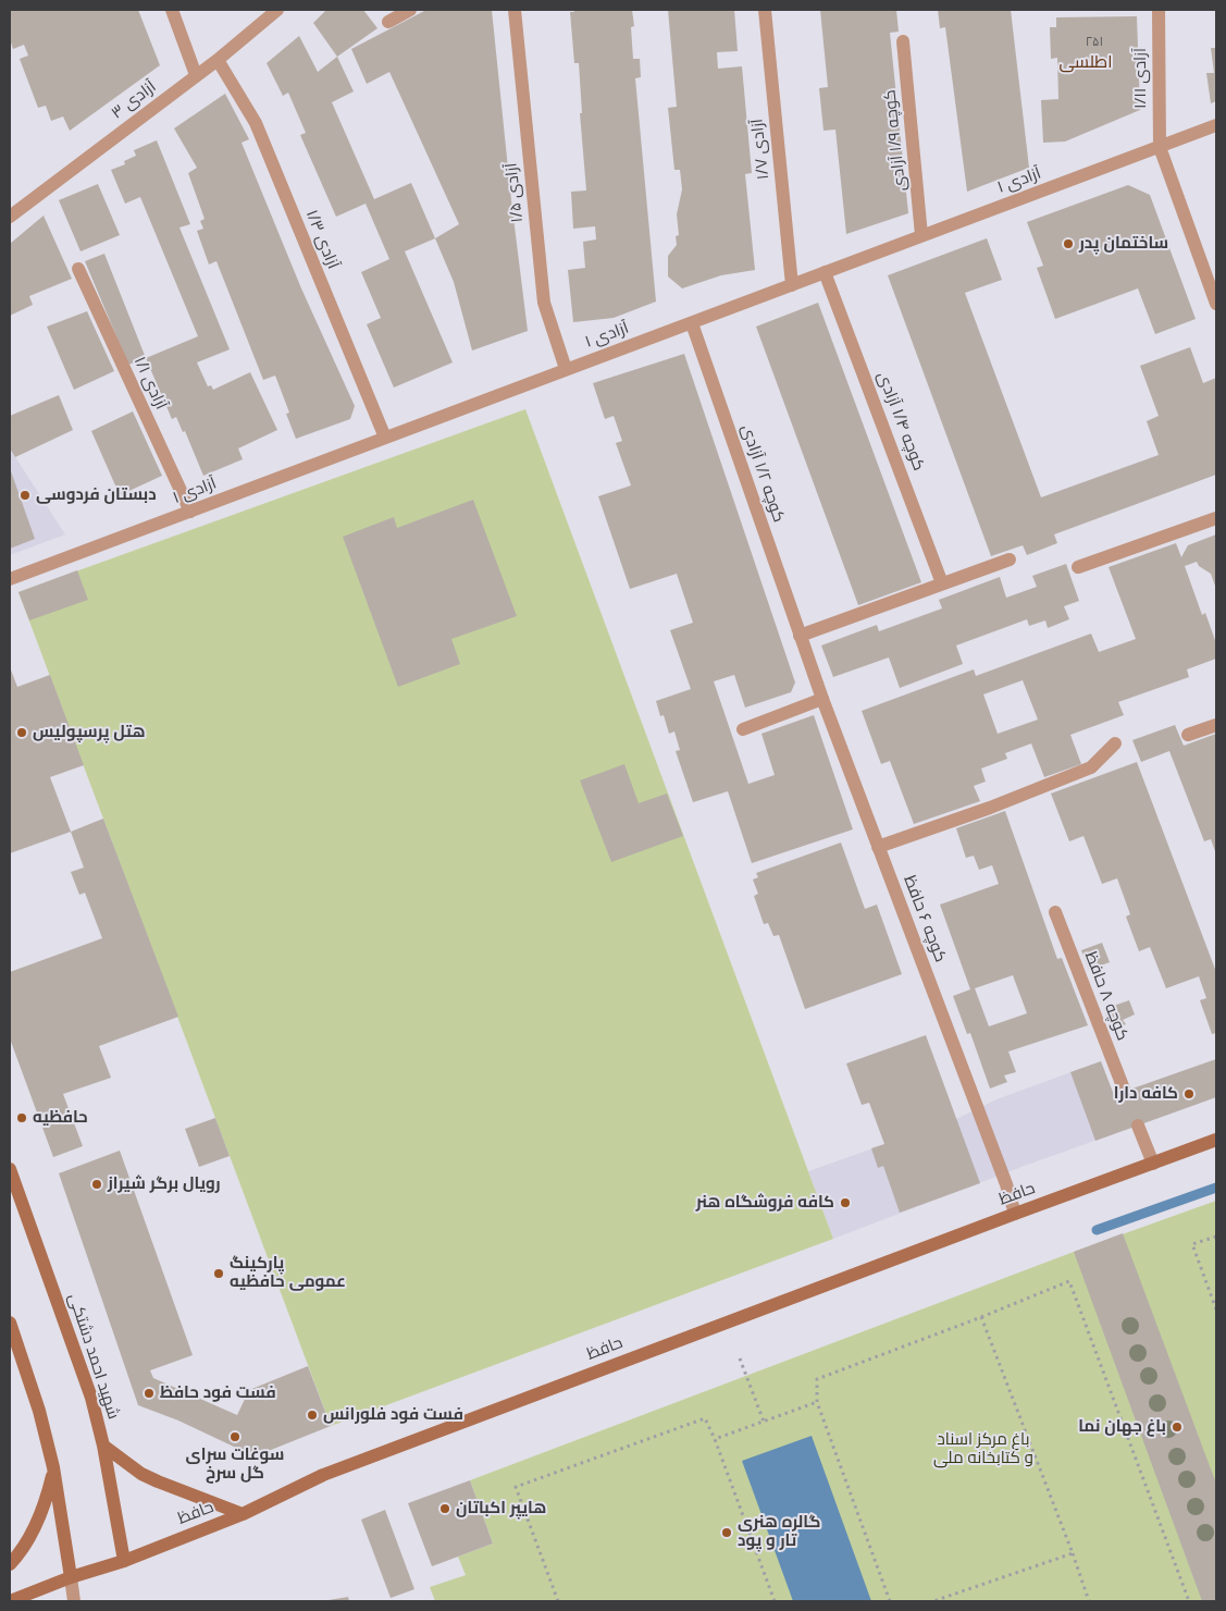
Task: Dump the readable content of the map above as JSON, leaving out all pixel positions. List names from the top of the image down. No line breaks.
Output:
{"streets":{"main road":["حافظ","شهید احمد دشتکی"],"street":["آزادی ۱/۱۱","۳ آزادی","کوچه ۱/۹ آزادی","آزادی ۱/۷","آزادی ۱","آزادی ۱/۵","آزادی ۱/۳","آزادی ۱/۱","کوچه ۱/۴ آزادی","کوچه ۱/۲ آزادی","کوچه ۶ حافظ","کوچه ۸ حافظ"]},"crossings":[["آزادی ۱/۱۱","آزادی ۱"],["۳ آزادی","آزادی ۱/۳"],["کوچه ۱/۹ آزادی","آزادی ۱"],["آزادی ۱/۷","آزادی ۱"],["آزادی ۱","آزادی ۱/۵"],["آزادی ۱","آزادی ۱/۳"],["آزادی ۱","آزادی ۱/۱"],["آزادی ۱","کوچه ۱/۴ آزادی"],["آزادی ۱","کوچه ۱/۲ آزادی"],["کوچه ۱/۲ آزادی","کوچه ۶ حافظ"],["کوچه ۶ حافظ","حافظ"],["حافظ","شهید احمد دشتکی"]],"districts":["اطلسی"],"parks":["باغ مرکز اسناد و کتابخانه ملی"],"places":["ساختمان پدر","دبستان فردوسی","هتل پرسپولیس","کافه دارا","حافظیه","رویال برگر شیراز","کافه فروشگاه هنر","پارکینگ عمومی حافظیه","فست فود حافظ","فست فود فلورانس","باغ جهان نما","سوغات سرای گل سرخ","هایپر اکباتان","گالره هنری تار و پود"],"house_numbers":["۲۵۱"]}
